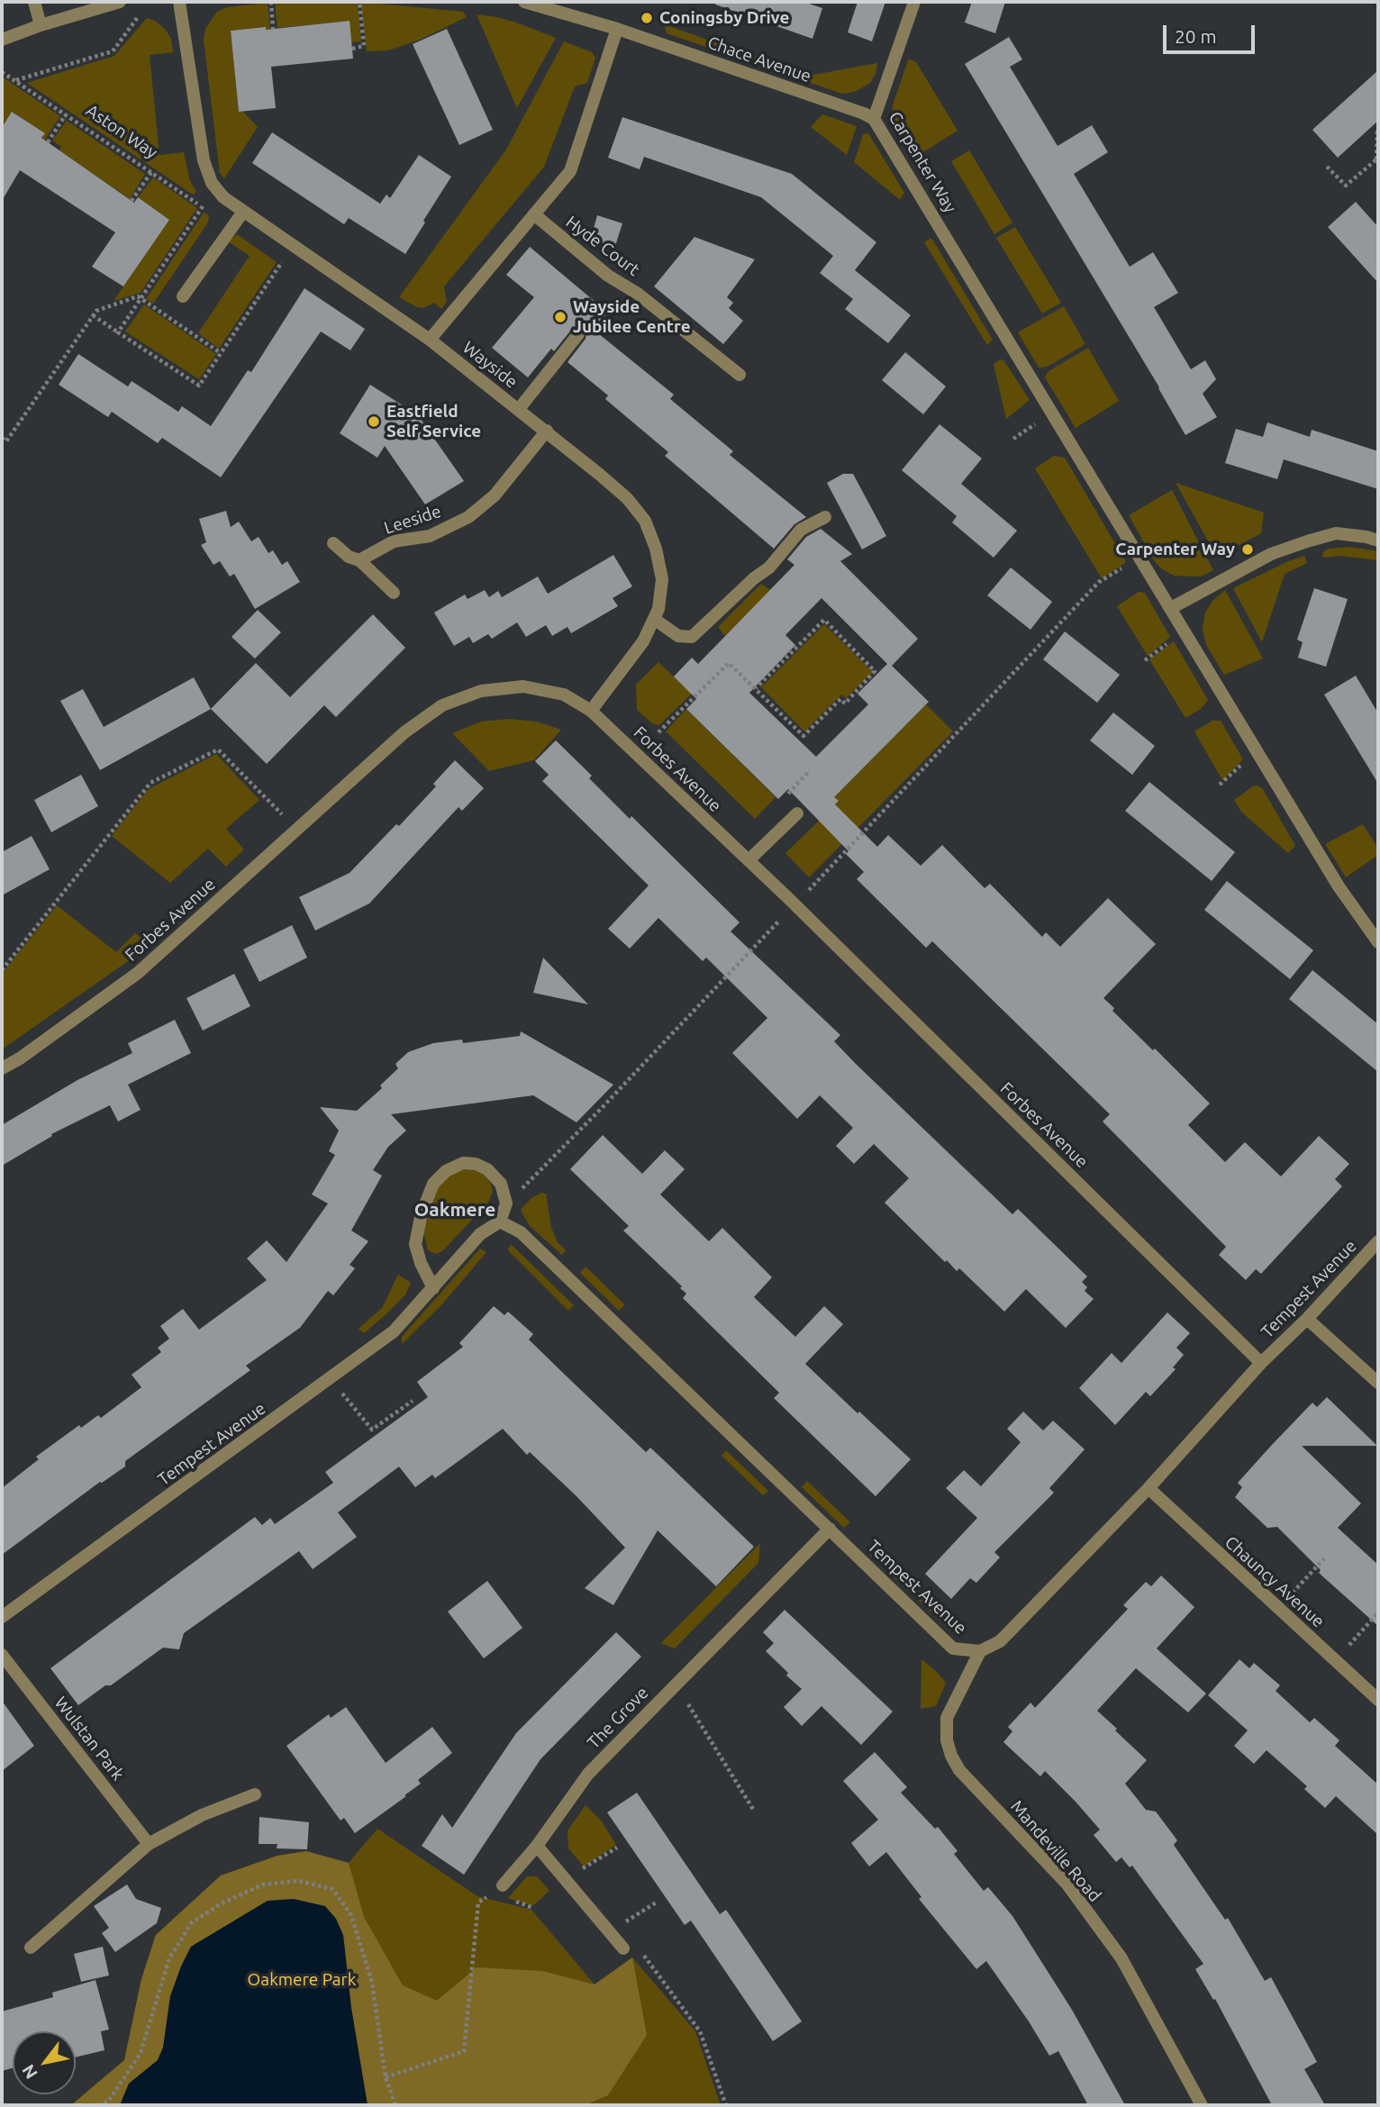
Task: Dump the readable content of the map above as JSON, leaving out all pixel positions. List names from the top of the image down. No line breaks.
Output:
{"streets":{"street":["Chace Avenue","Carpenter Way","Hyde Court","Wayside","Leeside","Forbes Avenue","Tempest Avenue","Chauncy Avenue","The Grove","Wulstan Park","Mandeville Road"],"path":["Aston Way"]},"crossings":[["Chace Avenue","Carpenter Way"],["Wayside","Leeside"],["Wayside","Forbes Avenue"],["Forbes Avenue","Tempest Avenue"],["Tempest Avenue","Chauncy Avenue"],["Tempest Avenue","The Grove"],["Tempest Avenue","Mandeville Road"]],"districts":["Oakmere"],"parks":["Oakmere Park"],"places":["Coningsby Drive","Wayside Jubilee Centre","Eastfield Self Service","Carpenter Way"],"scale_bar":"20 m","north":"bottom left"}
